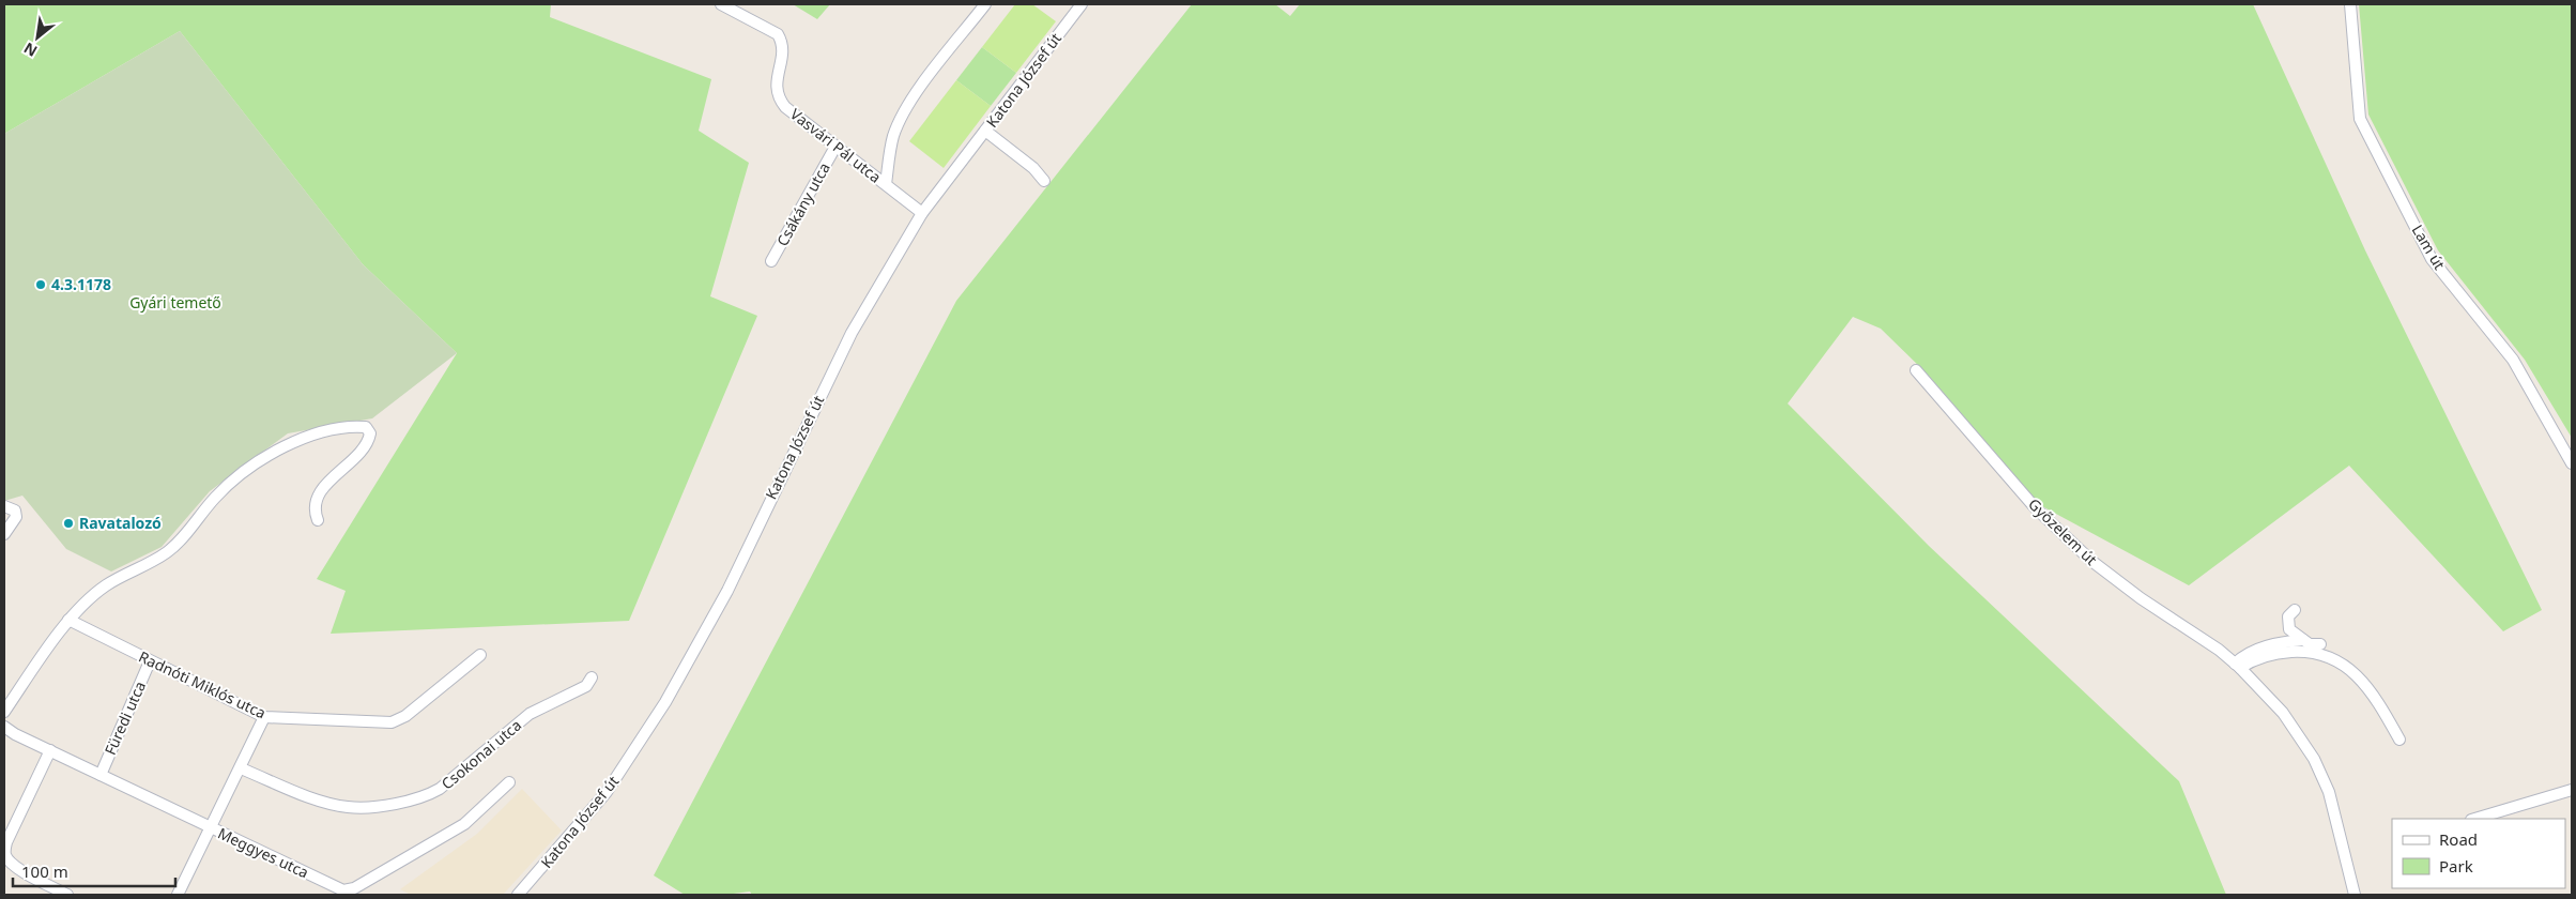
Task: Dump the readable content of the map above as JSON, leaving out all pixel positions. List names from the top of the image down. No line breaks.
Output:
{"streets":{"street":["Katona József út","Vasvári Pál utca","Csákány utca","Lam út","Győzelem út","Radnóti Miklós utca","Füredi utca","Csokonai utca","Meggyes utca"]},"crossings":[["Katona József út","Vasvári Pál utca"],["Vasvári Pál utca","Csákány utca"],["Radnóti Miklós utca","Füredi utca"],["Füredi utca","Meggyes utca"]],"parks":["Gyári temető"],"places":["4.3.1178","Ravatalozó"],"legend":["Road","Park"],"scale_bar":"100 m","north":"bottom left"}
